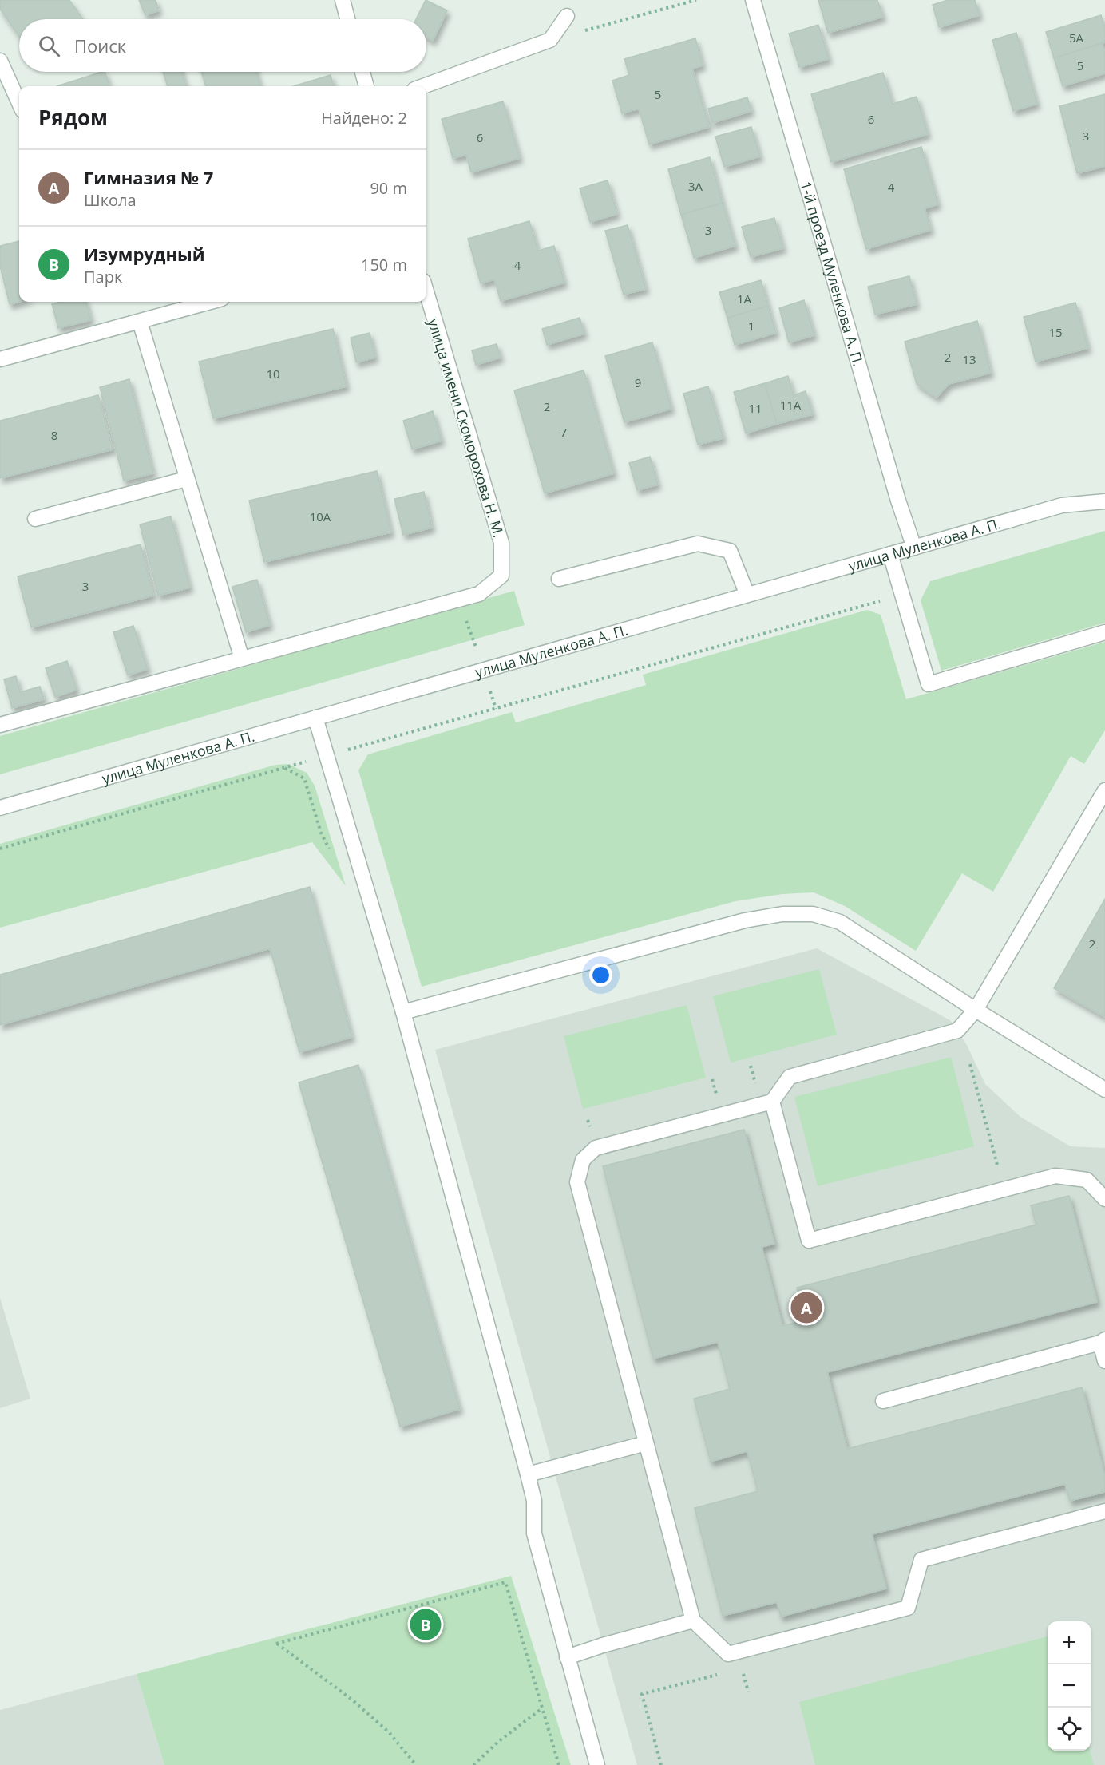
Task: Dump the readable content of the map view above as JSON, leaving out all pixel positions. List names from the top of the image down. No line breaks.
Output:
{"streets":{"street":["1-й проезд Муленкова А. П.","улица имени Скоморохова Н. М.","улица Муленкова А. П."]},"crossings":[["1-й проезд Муленкова А. П.","улица Муленкова А. П."]],"house_numbers":["5А","5","5","6","3","6","3А","4","3","4","1А","1","15","2","13","10","9","11А","2","11","7","8","10А","3","2"],"page":{"search":"Поиск","heading":["Рядом","Найдено: 2"],"list":[{"mark":"A","name":"Гимназия № 7","note":"Школа","value":"90 m"},{"mark":"B","name":"Изумрудный","note":"Парк","value":"150 m"}],"pins":["A","B"],"map_buttons":["+","−"]}}
